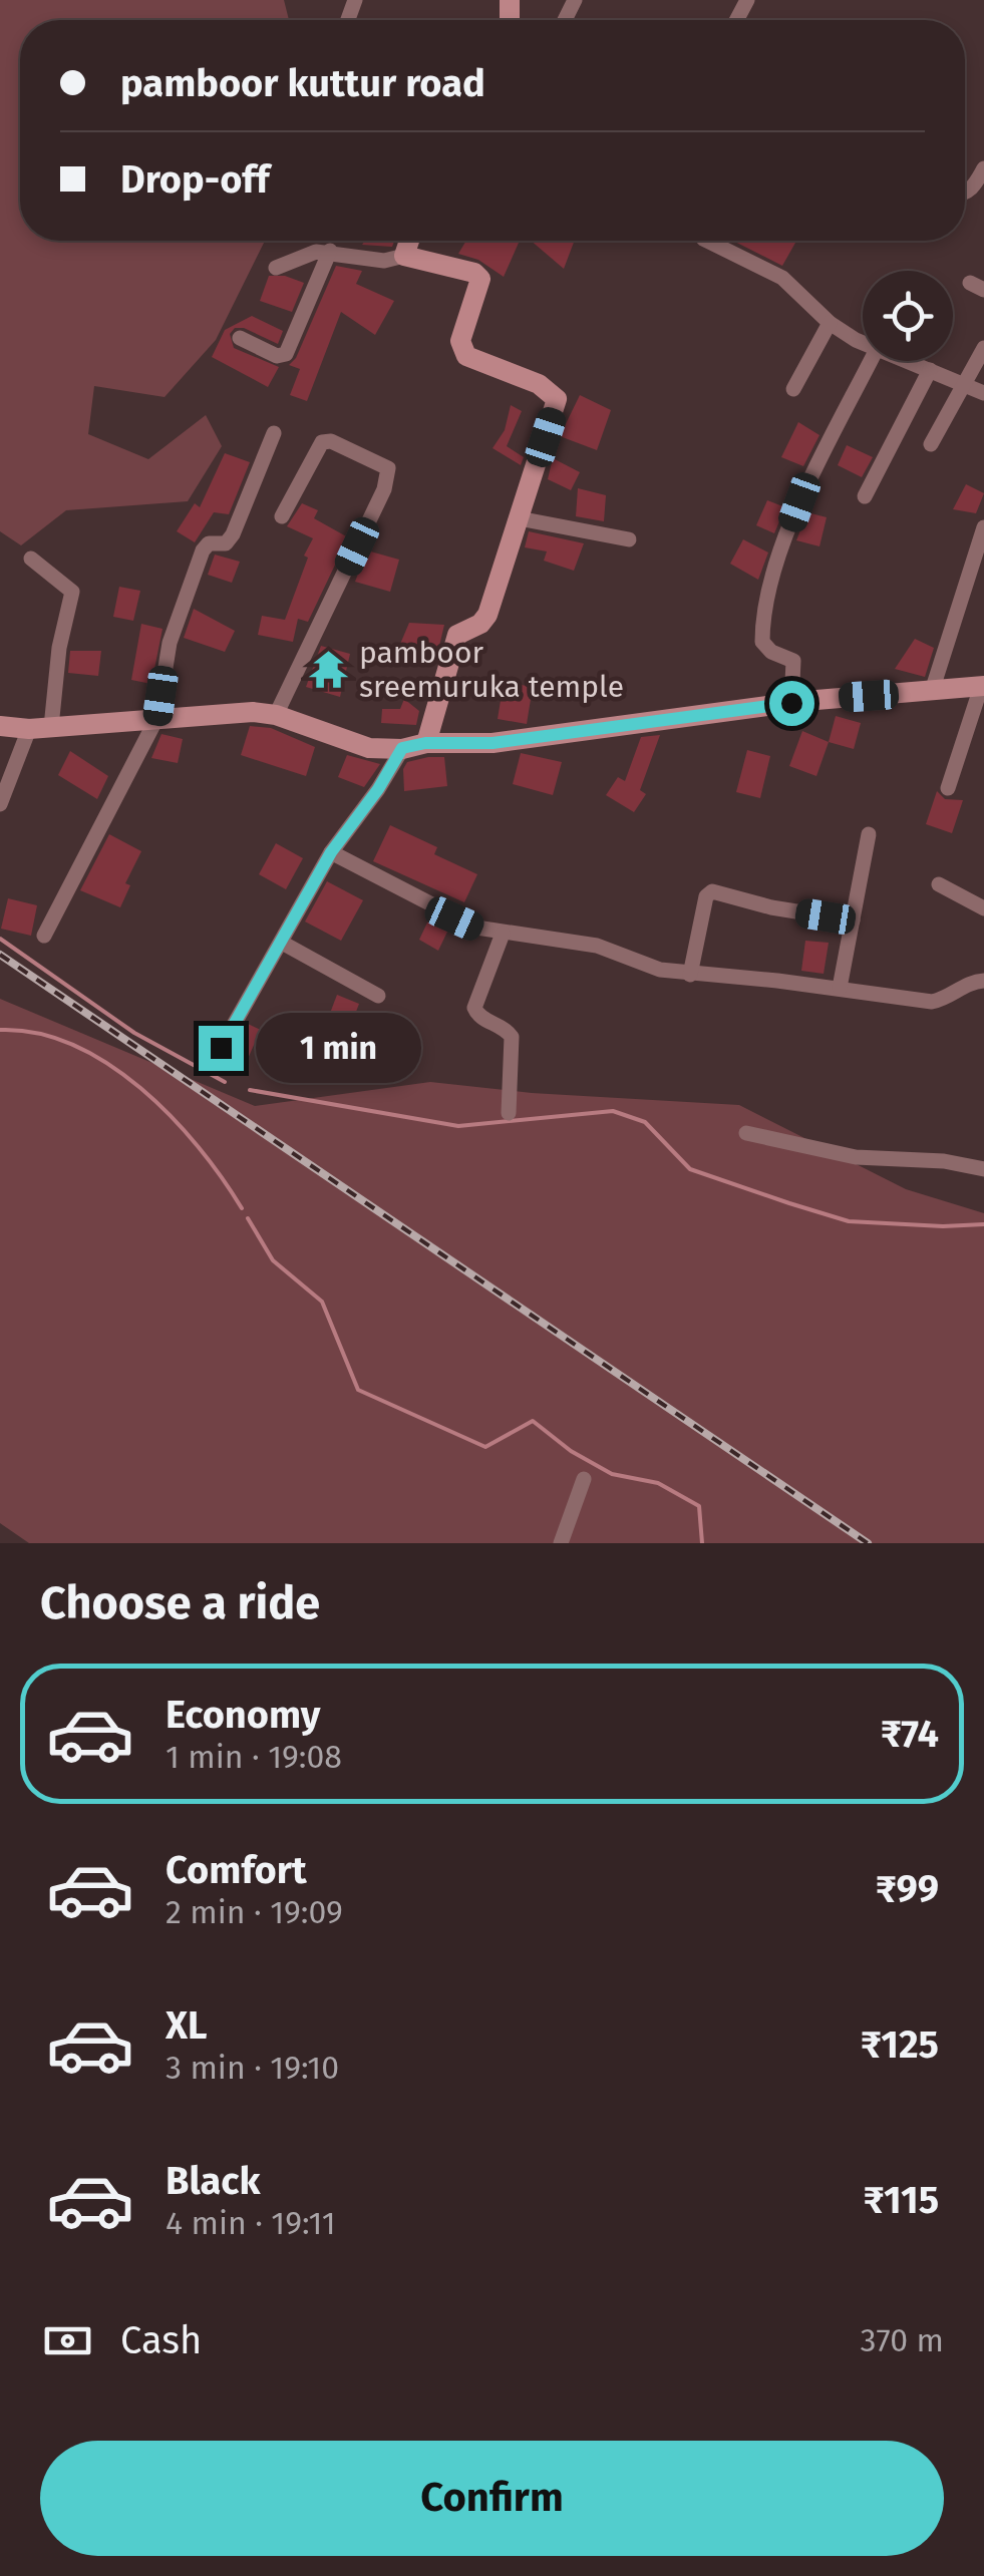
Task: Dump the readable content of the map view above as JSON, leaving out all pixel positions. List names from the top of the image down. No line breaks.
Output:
{"places":{"temple":["pamboor sreemuruka temple"]},"page":{"banner":["pamboor kuttur road","Drop-off"],"bubble":"1 min","heading":"Choose a ride","list":[{"name":"Economy","note":"1 min · 19:08","value":"₹74"},{"name":"Comfort","note":"2 min · 19:09","value":"₹99"},{"name":"XL","note":"3 min · 19:10","value":"₹125"},{"name":"Black","note":"4 min · 19:11","value":"₹115"}],"pay":["Cash","370 m"],"buttons":"Confirm"}}
